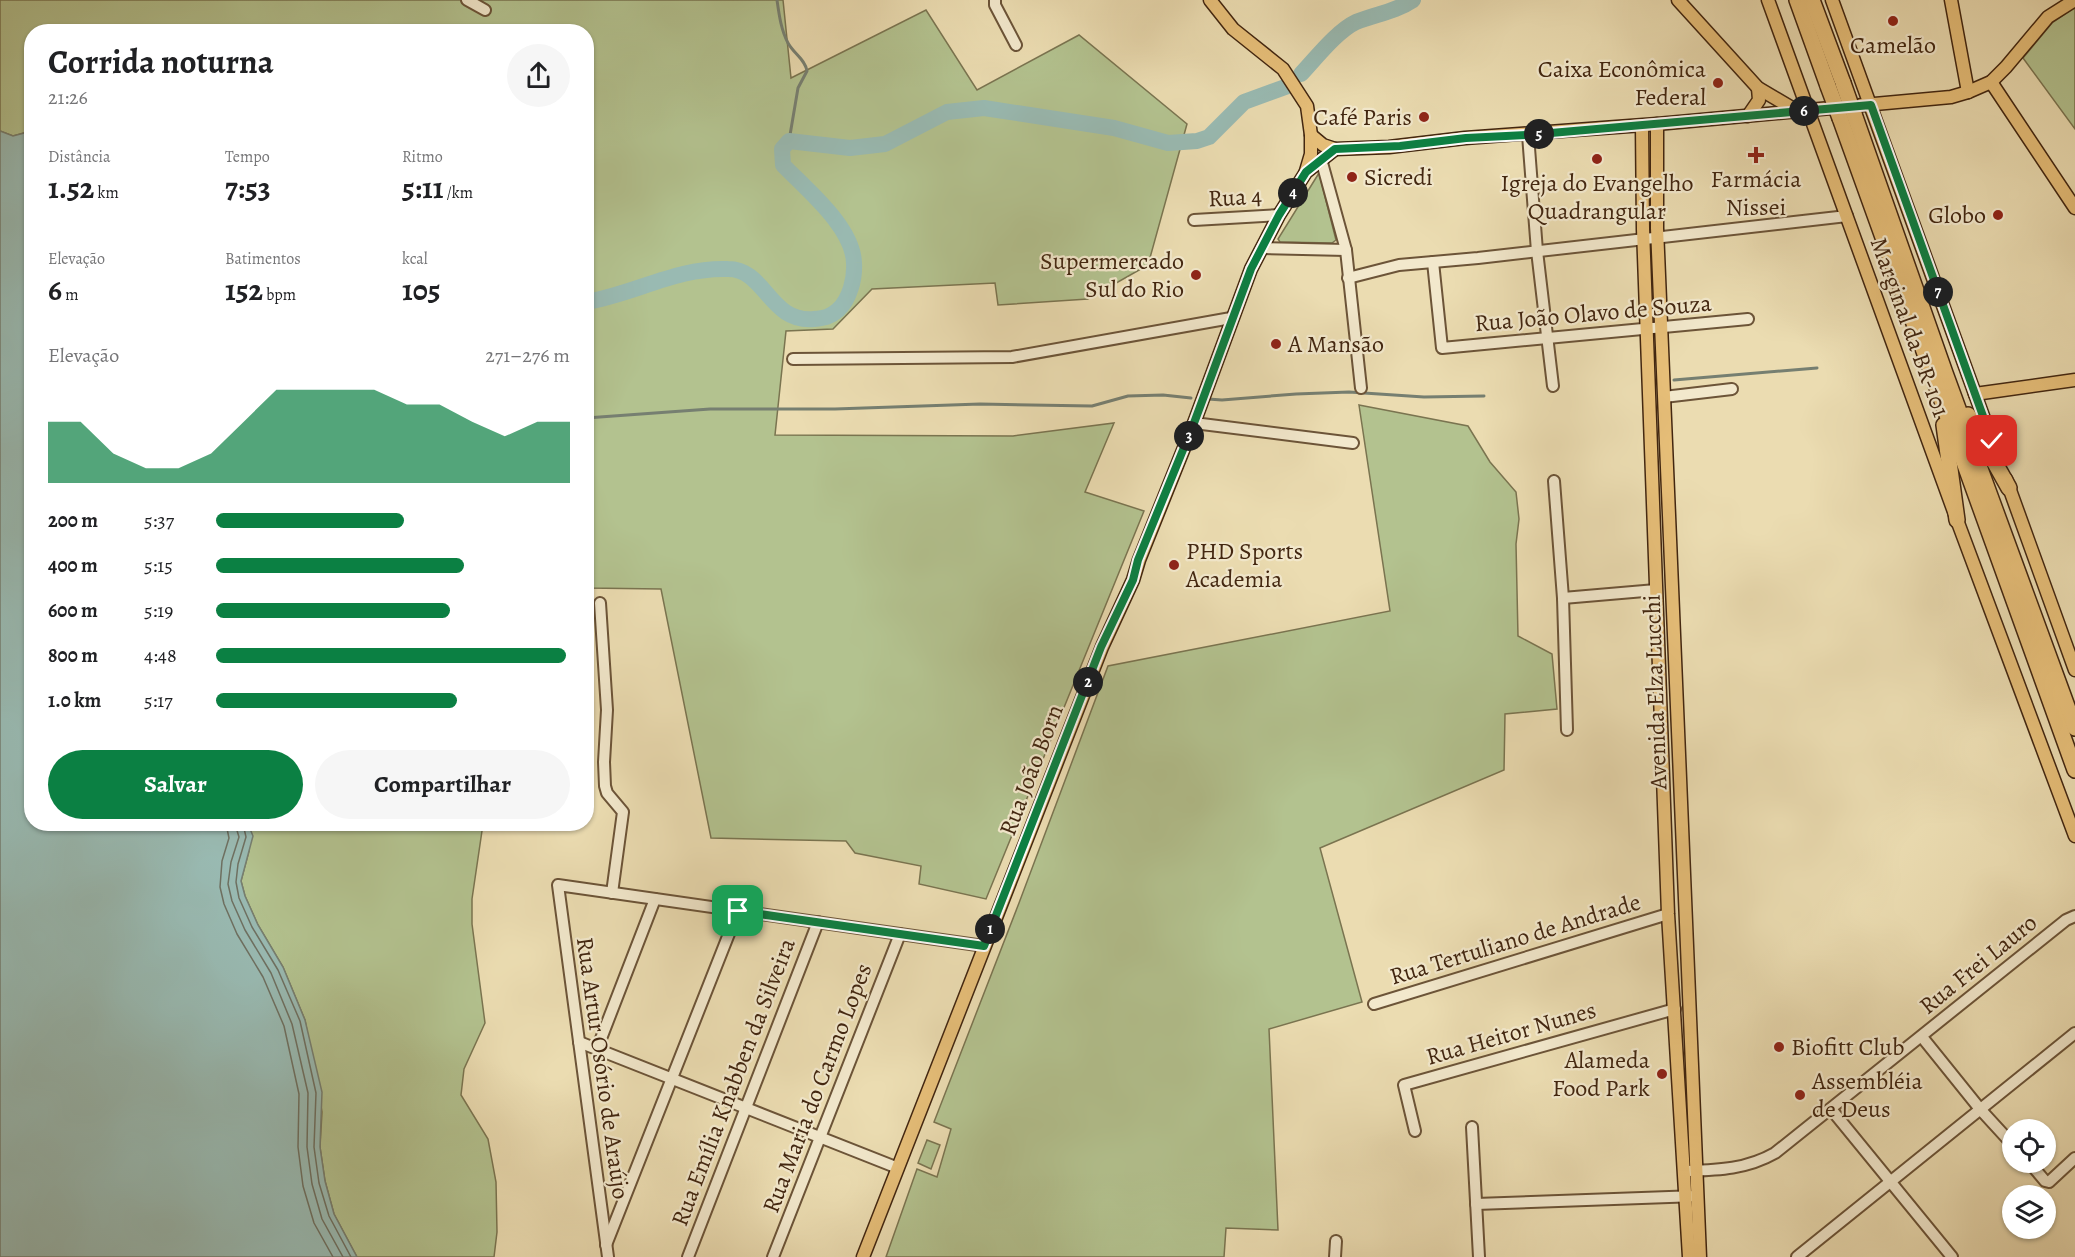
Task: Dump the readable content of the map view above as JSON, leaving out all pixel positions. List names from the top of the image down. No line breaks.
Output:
{"streets":{"main road":["Marginal da BR-101","Avenida Elza Lucchi","Rua João Born"],"street":["Rua 4","Rua João Olavo de Souza","Rua Tertuliano de Andrade","Rua Frei Lauro","Rua Heitor Nunes","Rua Artur Osório de Araújo","Rua Emília Knabben da Silveira","Rua Maria do Carmo Lopes"]},"crossings":[["Rua 4","Rua João Born"],["Rua João Olavo de Souza","Avenida Elza Lucchi"],["Avenida Elza Lucchi","Rua Tertuliano de Andrade"],["Avenida Elza Lucchi","Rua Frei Lauro"],["Avenida Elza Lucchi","Rua Heitor Nunes"]],"places":{"other":["Camelão","Caixa Econômica Federal","Café Paris","Igreja do Evangelho Quadrangular","Sicredi","Globo","Supermercado Sul do Rio","A Mansão","PHD Sports Academia","Biofitt Club","Alameda Food Park","Assembléia de Deus"],"health":["Farmácia Nissei"]},"page":{"heading":["Corrida noturna","21:26"],"pins":["6","5","4","7","3","2","1"],"stats":[["Distância","1.52 km"],["Tempo","7:53"],["Ritmo","5:11 /km"],["Elevação","6 m"],["Batimentos","152 bpm"],["kcal","105"]],"chart":["Elevação","271–276 m"],"list":[{"name":"200 m","note":"5:37"},{"name":"400 m","note":"5:15"},{"name":"600 m","note":"5:19"},{"name":"800 m","note":"4:48"},{"name":"1.0 km","note":"5:17"}],"buttons":["Salvar","Compartilhar"]}}
